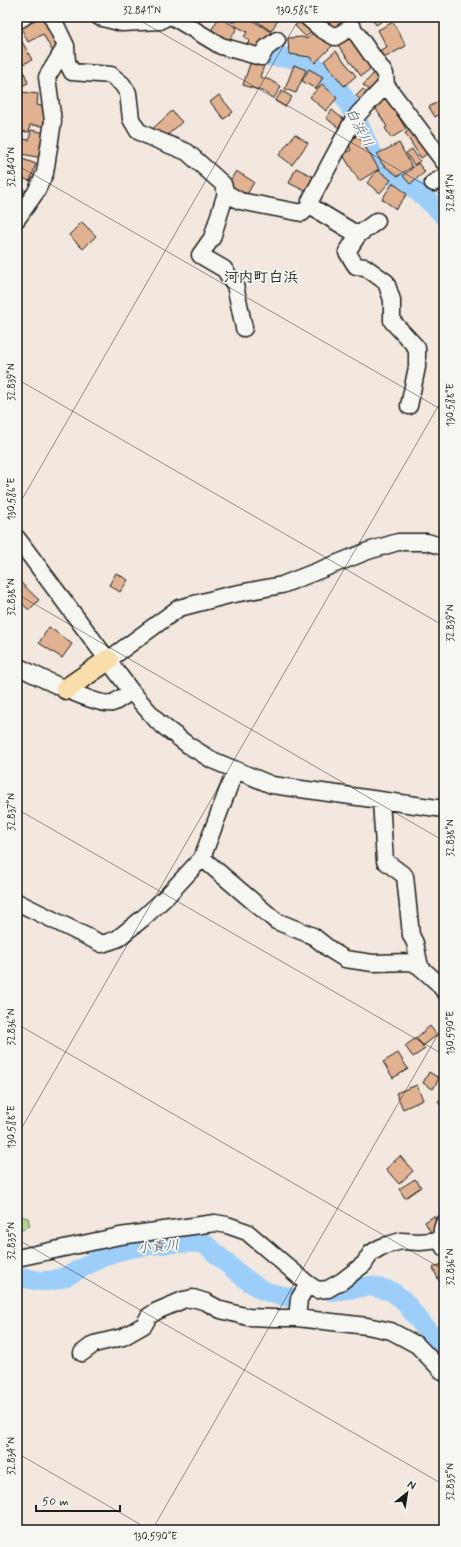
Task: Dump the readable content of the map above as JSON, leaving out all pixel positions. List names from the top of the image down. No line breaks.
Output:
{"districts":["河内町白浜"],"water":["白浜川","小責川"],"scale_bar":"50 m","north":"top right","coordinates":["32.841°N","130.586°E","32.840°N","32.839°N","130.588°E","32.838°N","32.837°N","32.836°N","130.590°E","32.835°N","32.834°N"]}
